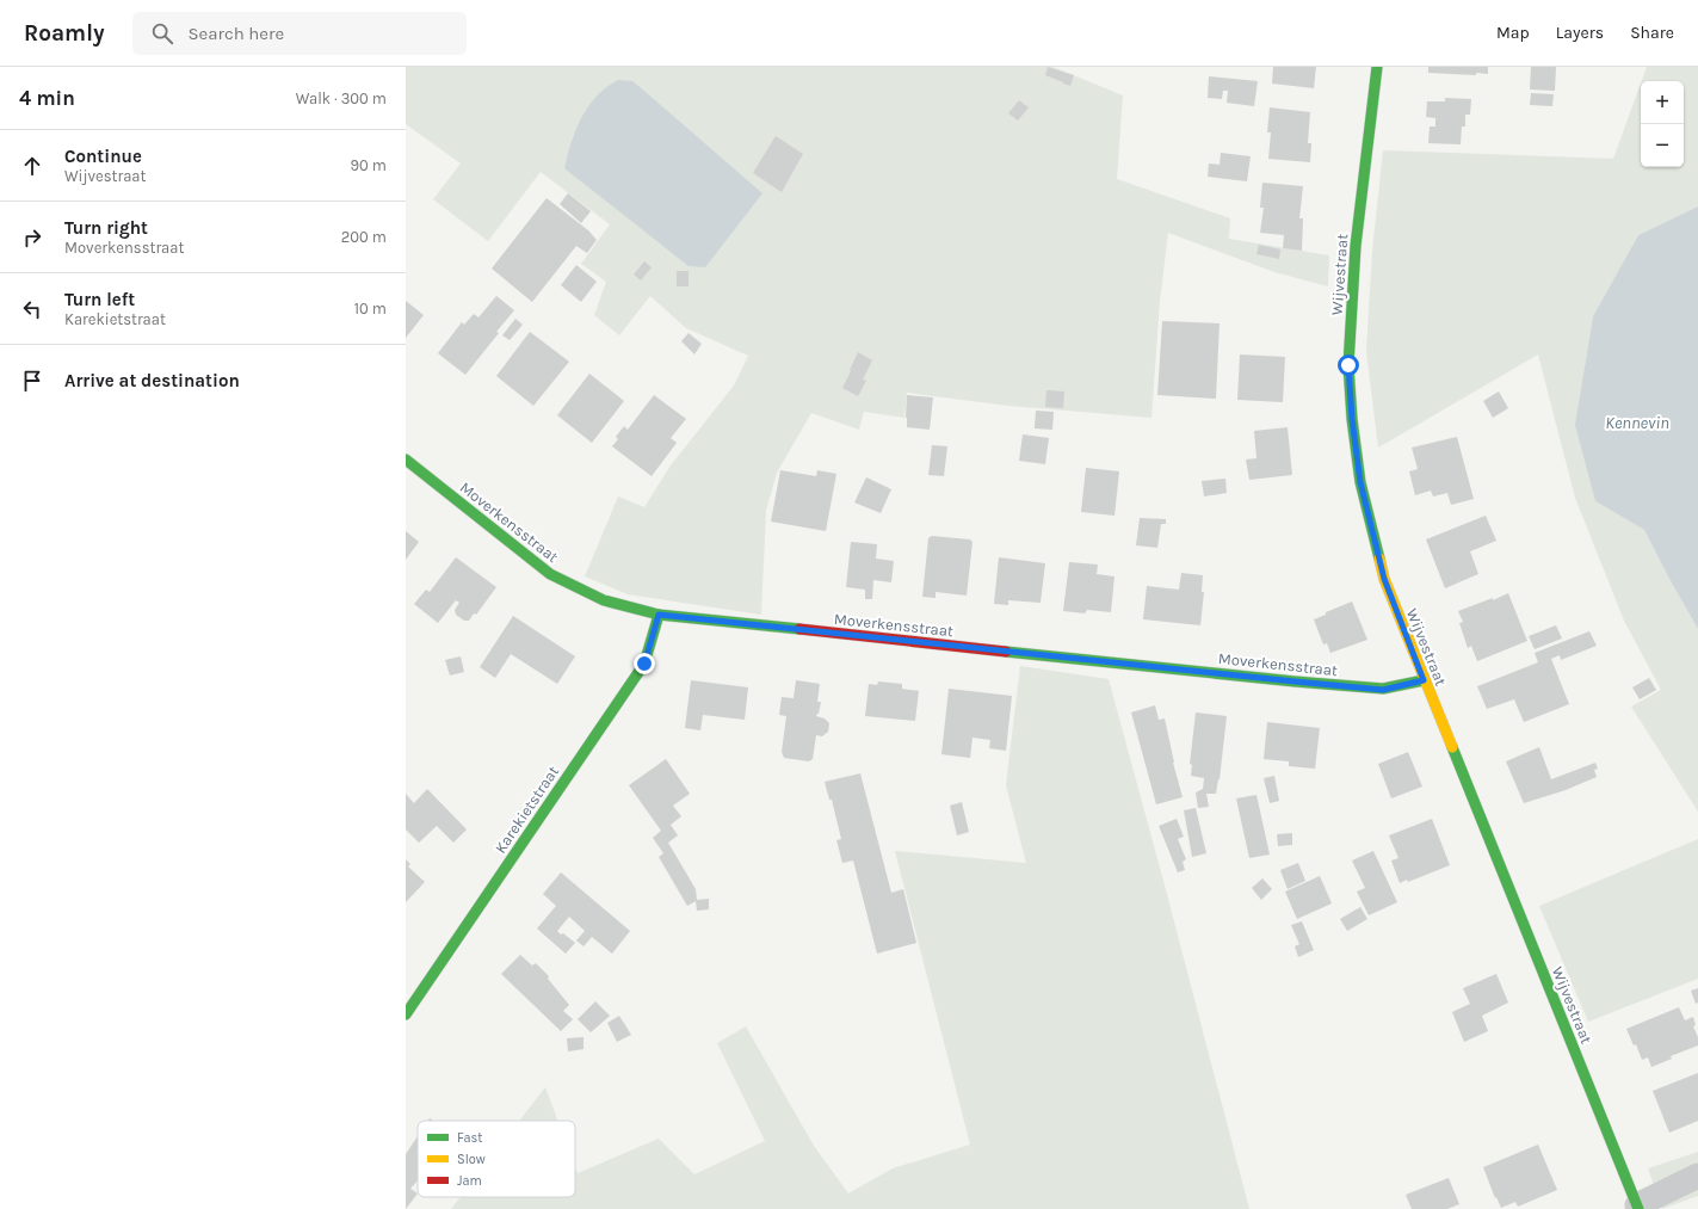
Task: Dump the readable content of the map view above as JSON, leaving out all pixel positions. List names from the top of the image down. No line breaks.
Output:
{"streets":{"street":["Wijvestraat","Moverkensstraat","Karekietstraat"]},"crossings":[["Wijvestraat","Moverkensstraat"],["Moverkensstraat","Karekietstraat"]],"water":["Kennevin"],"legend":["Fast","Slow","Jam"],"page":{"header":"Roamly","search":"Search here","nav":["Map","Layers","Share"],"heading":["4 min","Walk · 300 m"],"map_buttons":["+","−"],"list":[["Continue","Wijvestraat","90 m"],["Turn right","Moverkensstraat","200 m"],["Turn left","Karekietstraat","10 m"],"Arrive at destination"]}}
